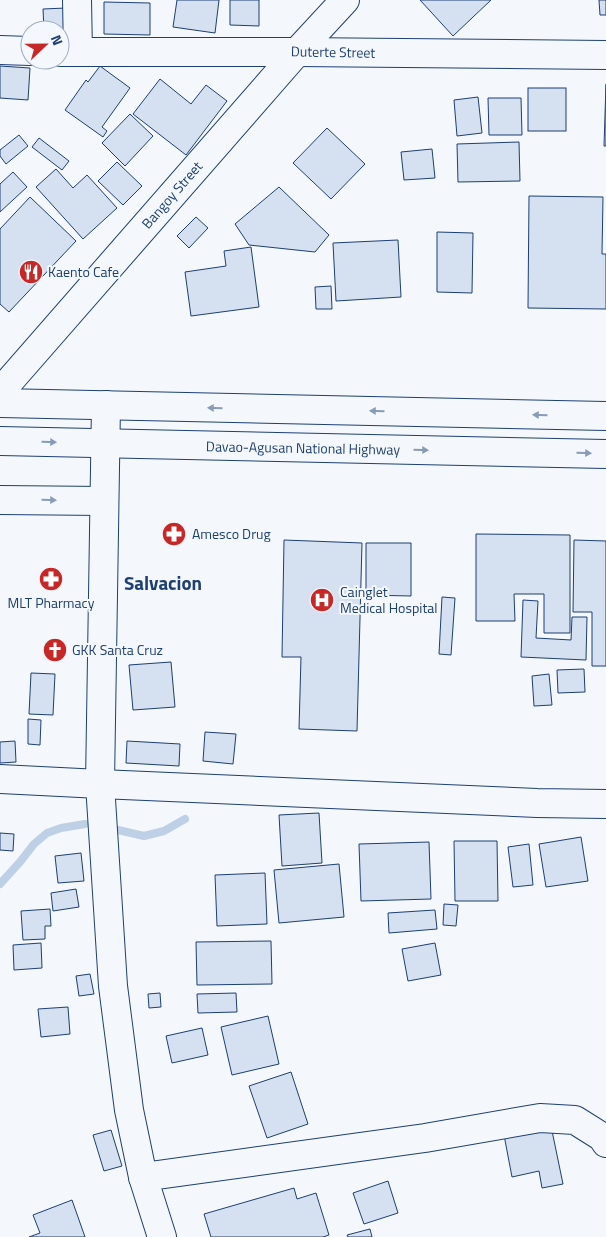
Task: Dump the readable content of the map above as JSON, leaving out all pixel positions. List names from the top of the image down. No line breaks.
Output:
{"streets":{"main road":["Duterte Street","Bangoy Street","Davao-Agusan National Highway"]},"crossings":[["Duterte Street","Bangoy Street"]],"districts":["Salvacion"],"places":{"restaurant":["Kaento Cafe"],"pharmacy":["Amesco Drug","MLT Pharmacy"],"hospital":["Cainglet Medical Hospital"],"church":["GKK Santa Cruz"]},"north":"right"}
